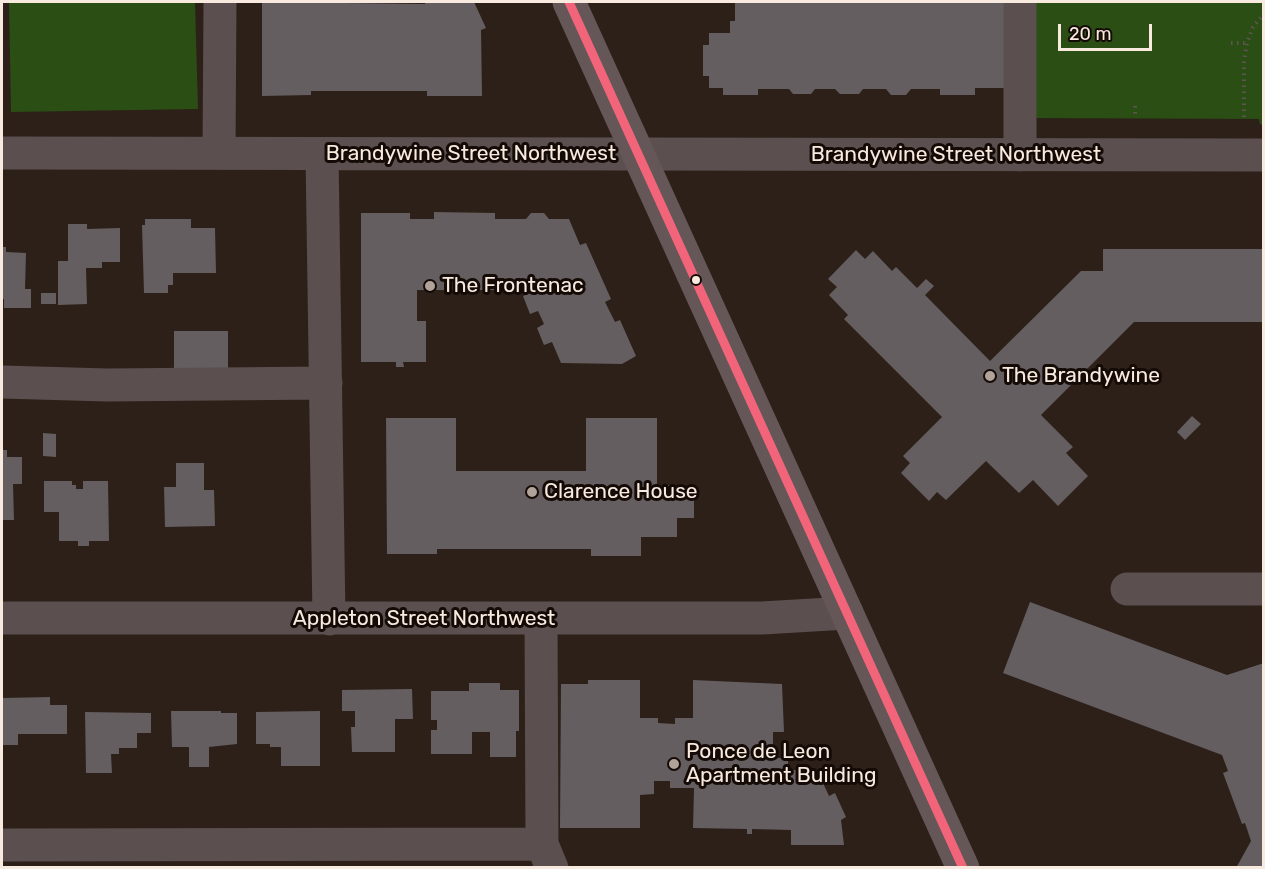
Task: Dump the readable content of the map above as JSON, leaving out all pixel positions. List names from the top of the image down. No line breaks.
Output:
{"streets":{"street":["Brandywine Street Northwest","Appleton Street Northwest"]},"places":["The Frontenac","The Brandywine","Clarence House","Ponce de Leon Apartment Building"],"scale_bar":"20 m"}
